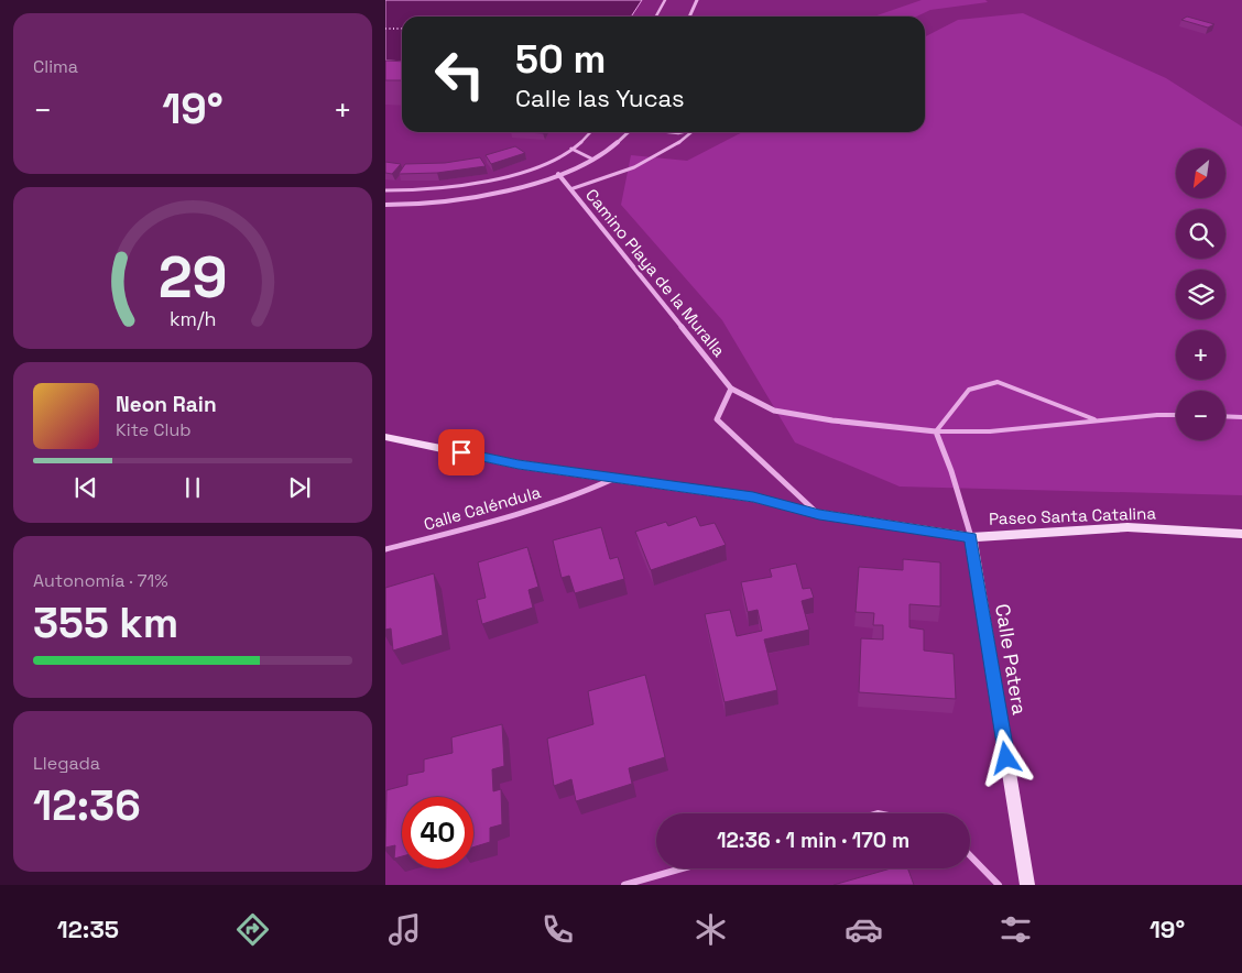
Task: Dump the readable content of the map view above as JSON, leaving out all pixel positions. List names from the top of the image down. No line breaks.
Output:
{"streets":{"street":["Camino Playa de la Muralla","Calle Caléndula","Paseo Santa Catalina","Calle Patera"]},"crossings":[["Calle Caléndula","Paseo Santa Catalina"],["Paseo Santa Catalina","Calle Patera"]],"north":"bottom left","page":{"tile":["Clima",["Autonomía · 71%","355 km"],["Llegada","12:36"]],"turn":["50 m","Calle las Yucas"],"heat":["−","19°","+"],"map_buttons":["+","−"],"song":["Neon Rain","Kite Club"],"limit":"40","trip":"12:36 · 1 min · 170 m","tabs":["12:35","19°"],"gauge":["29","km/h"]}}
